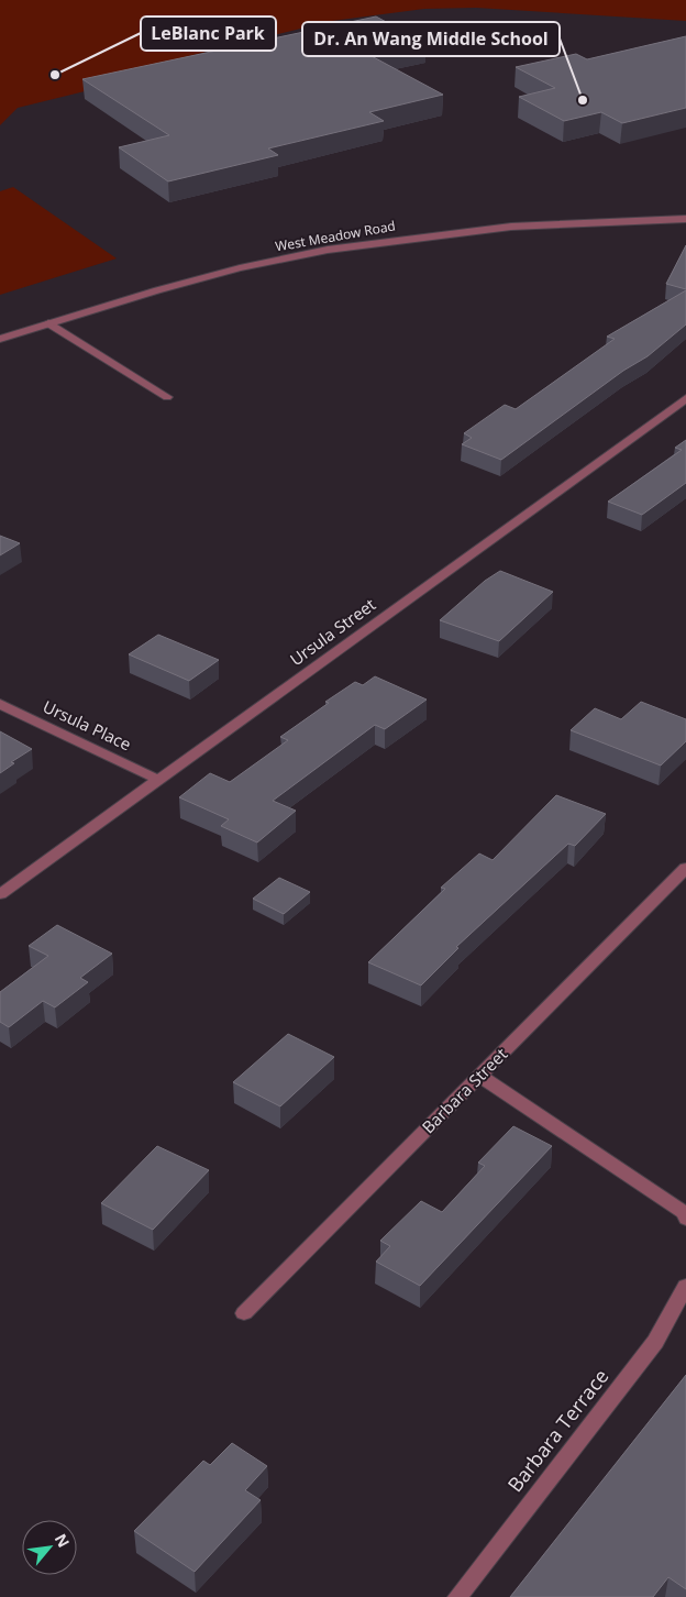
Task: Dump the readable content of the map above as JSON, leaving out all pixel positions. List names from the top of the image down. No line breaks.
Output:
{"streets":{"street":["West Meadow Road","Ursula Street","Ursula Place","Barbara Street","Barbara Terrace"]},"crossings":[["Ursula Street","Ursula Place"]],"places":["LeBlanc Park","Dr. An Wang Middle School"],"north":"top right"}
